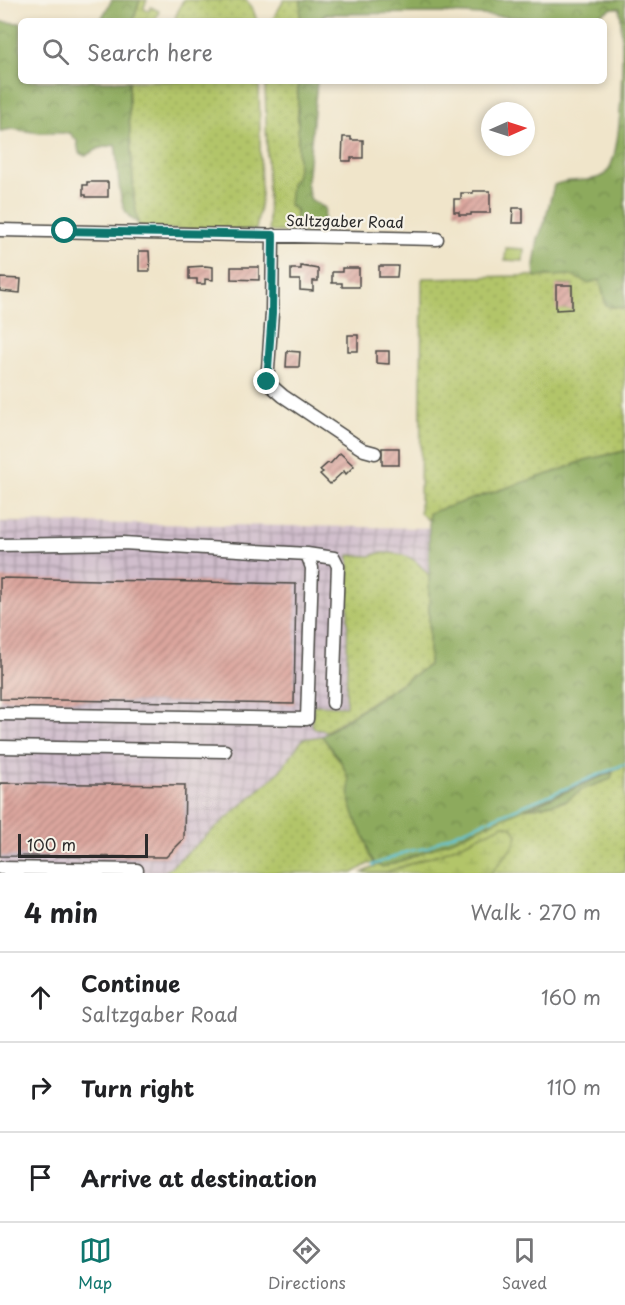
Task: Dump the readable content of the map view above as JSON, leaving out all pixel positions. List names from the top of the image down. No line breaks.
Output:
{"streets":{"street":["Saltzgaber Road"]},"scale_bar":"100 m","north":"right","page":{"search":"Search here","scale":"100 m","heading":["4 min","Walk · 270 m"],"list":[["Continue","Saltzgaber Road","160 m"],["Turn right","110 m"],"Arrive at destination"],"nav":["Map","Directions","Saved"]}}
